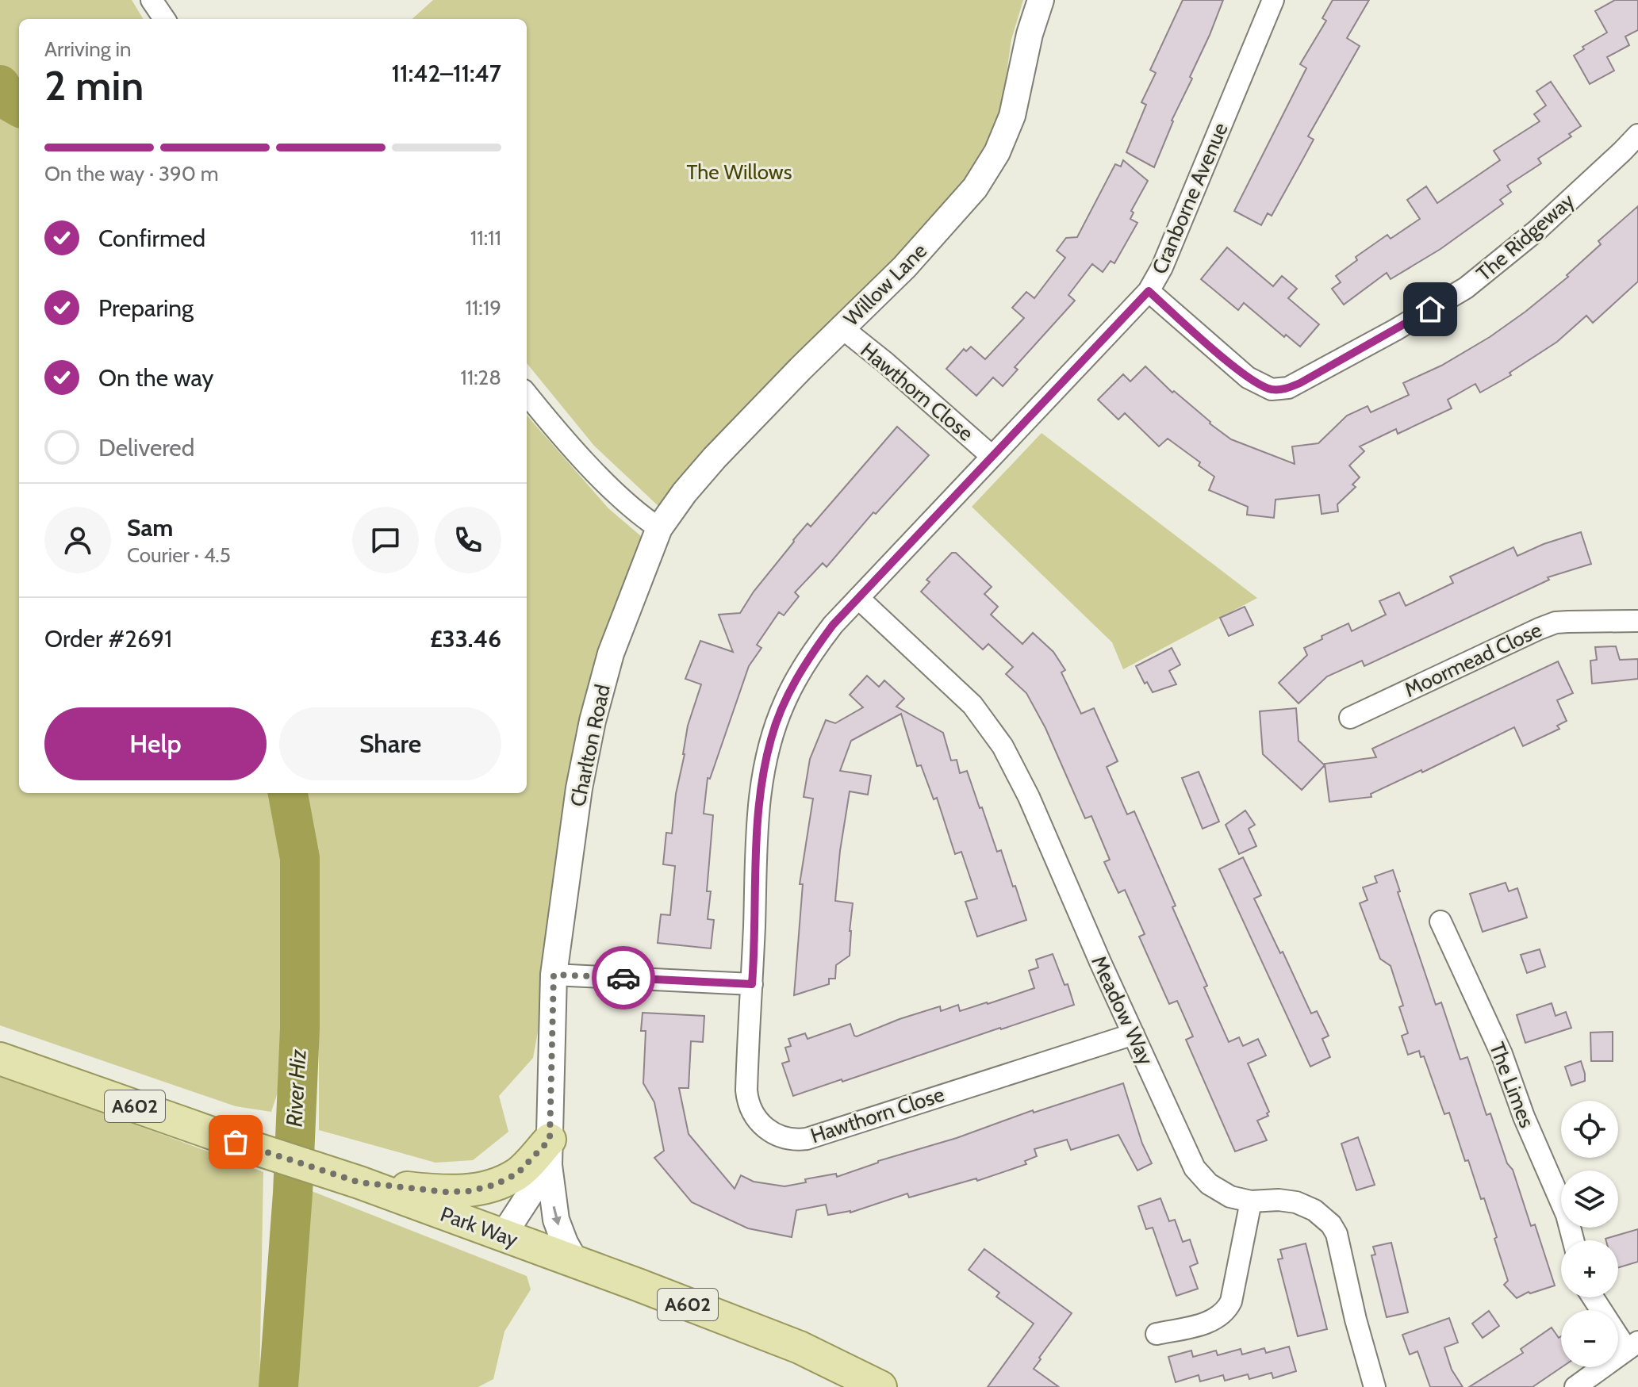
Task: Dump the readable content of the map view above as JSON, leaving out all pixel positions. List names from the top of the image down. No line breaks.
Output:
{"streets":{"main road":["A602","Park Way"],"street":["Cranborne Avenue","The Ridgeway","Willow Lane","Hawthorn Close","Moormead Close","Charlton Road","Meadow Way","The Limes"]},"crossings":[["Cranborne Avenue","The Ridgeway"],["Cranborne Avenue","Hawthorn Close"],["Willow Lane","Hawthorn Close"],["Willow Lane","Charlton Road"],["Hawthorn Close","Meadow Way"],["Charlton Road","Park Way"]],"water":["River Hiz"],"parks":["The Willows"],"page":{"heading":["2 min","Arriving in","11:42–11:47"],"panel":["Sam","Courier · 4.5","Order #2691","£33.46"],"bar":"On the way · 390 m","list":[["Confirmed","11:11"],["Preparing","11:19"],["On the way","11:28"],"Delivered"],"buttons":["Help","Share"],"map_buttons":["+","−"]}}
